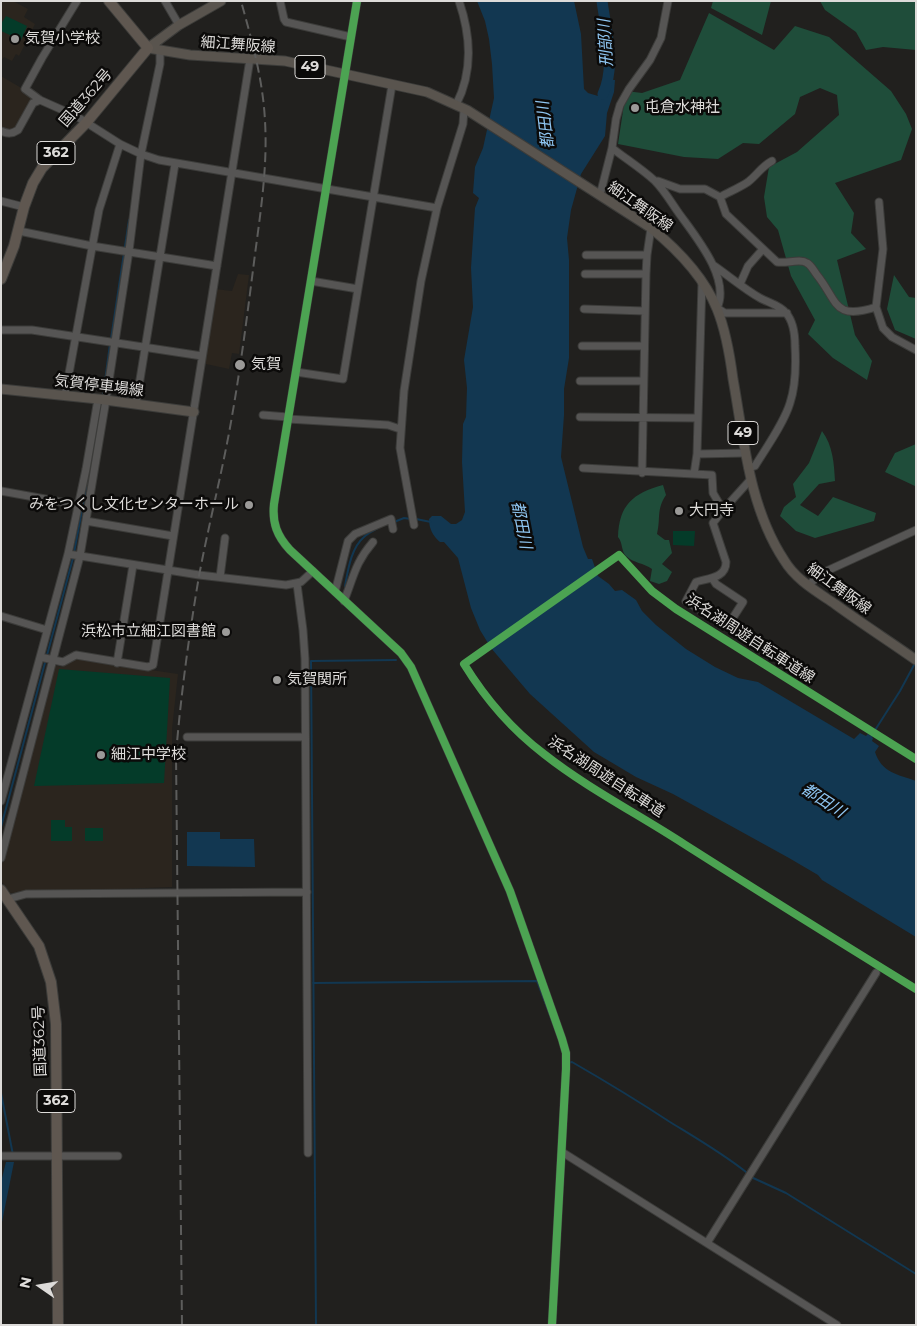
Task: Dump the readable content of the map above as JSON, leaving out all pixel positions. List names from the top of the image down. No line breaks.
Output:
{"streets":{"highway":["国道362号","362"],"main road":["細江舞阪線","49","気賀停車場線"],"cycle path":["浜名湖周遊自転車道線"]},"crossings":[["細江舞阪線","国道362号"]],"water":["刑部川","都田川"],"places":["気賀小学校","屯倉水神社","気賀","みをつくし文化センターホール","大円寺","浜松市立細江図書館","気賀関所","細江中学校"],"north":"left"}
